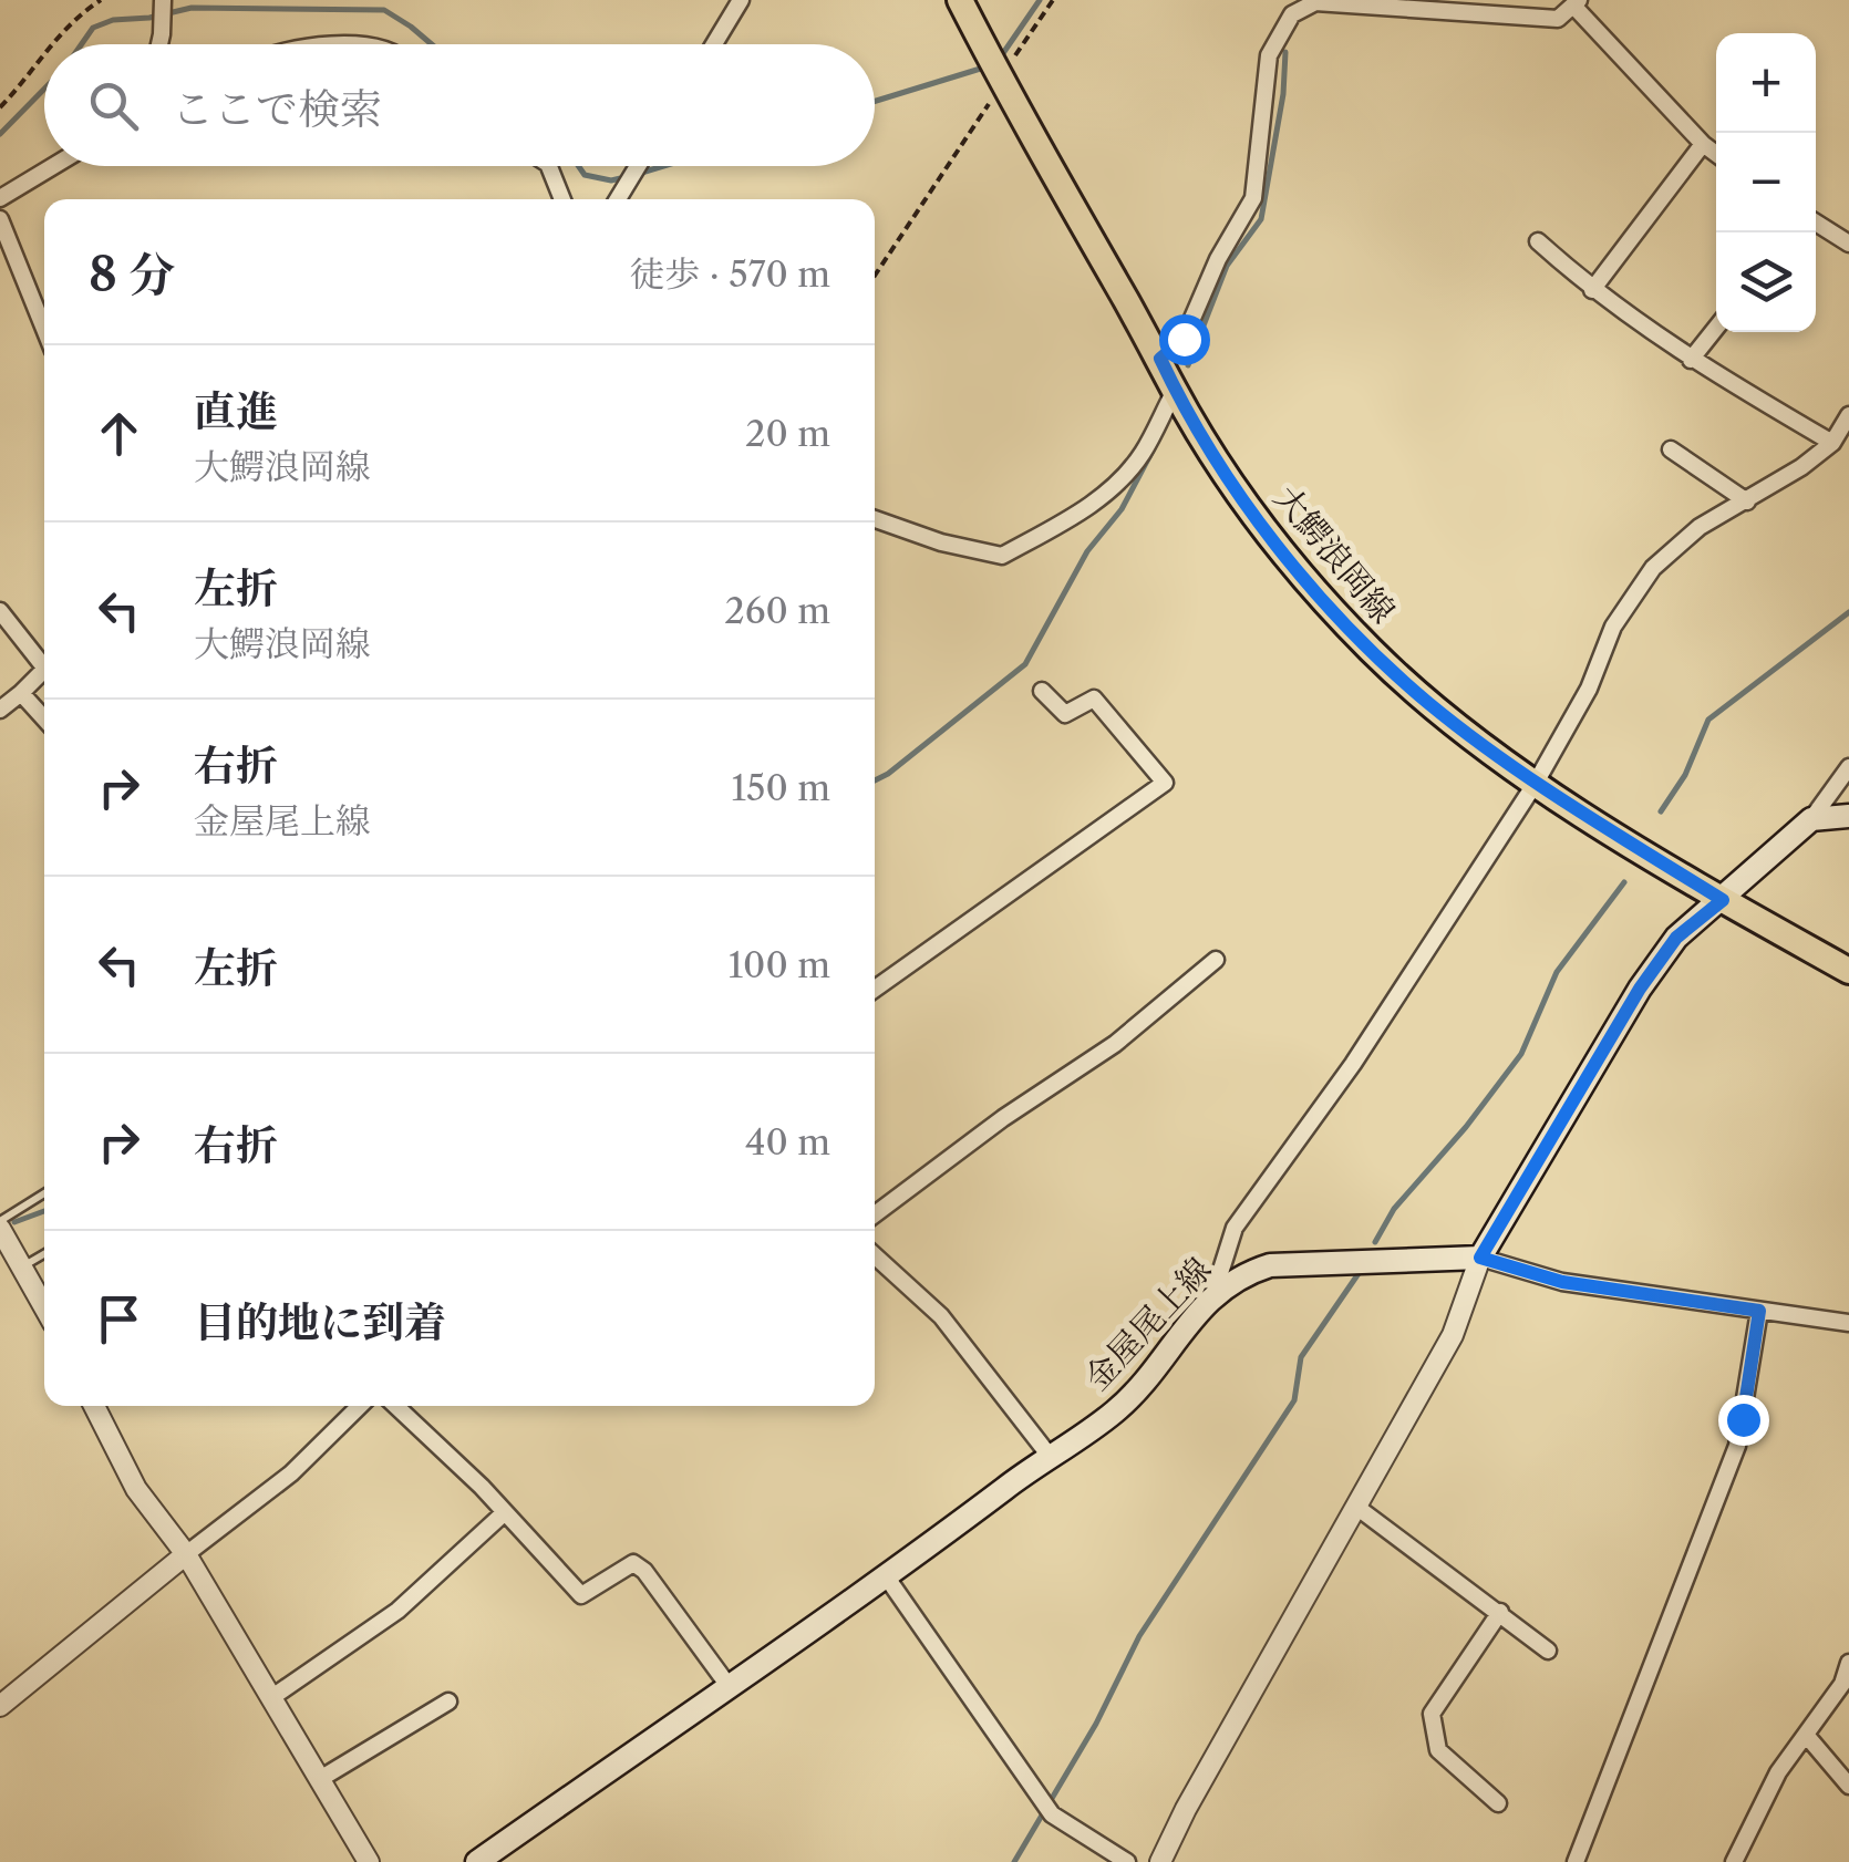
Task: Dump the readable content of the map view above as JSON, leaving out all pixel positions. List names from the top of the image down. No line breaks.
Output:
{"streets":{"main road":["大鰐浪岡線","金屋尾上線"]},"page":{"map_buttons":["+","−"],"search":"ここで検索","heading":["8 分","徒歩 · 570 m"],"list":[["直進","大鰐浪岡線","20 m"],["左折","大鰐浪岡線","260 m"],["右折","金屋尾上線","150 m"],["左折","100 m"],["右折","40 m"],"目的地に到着"]}}
